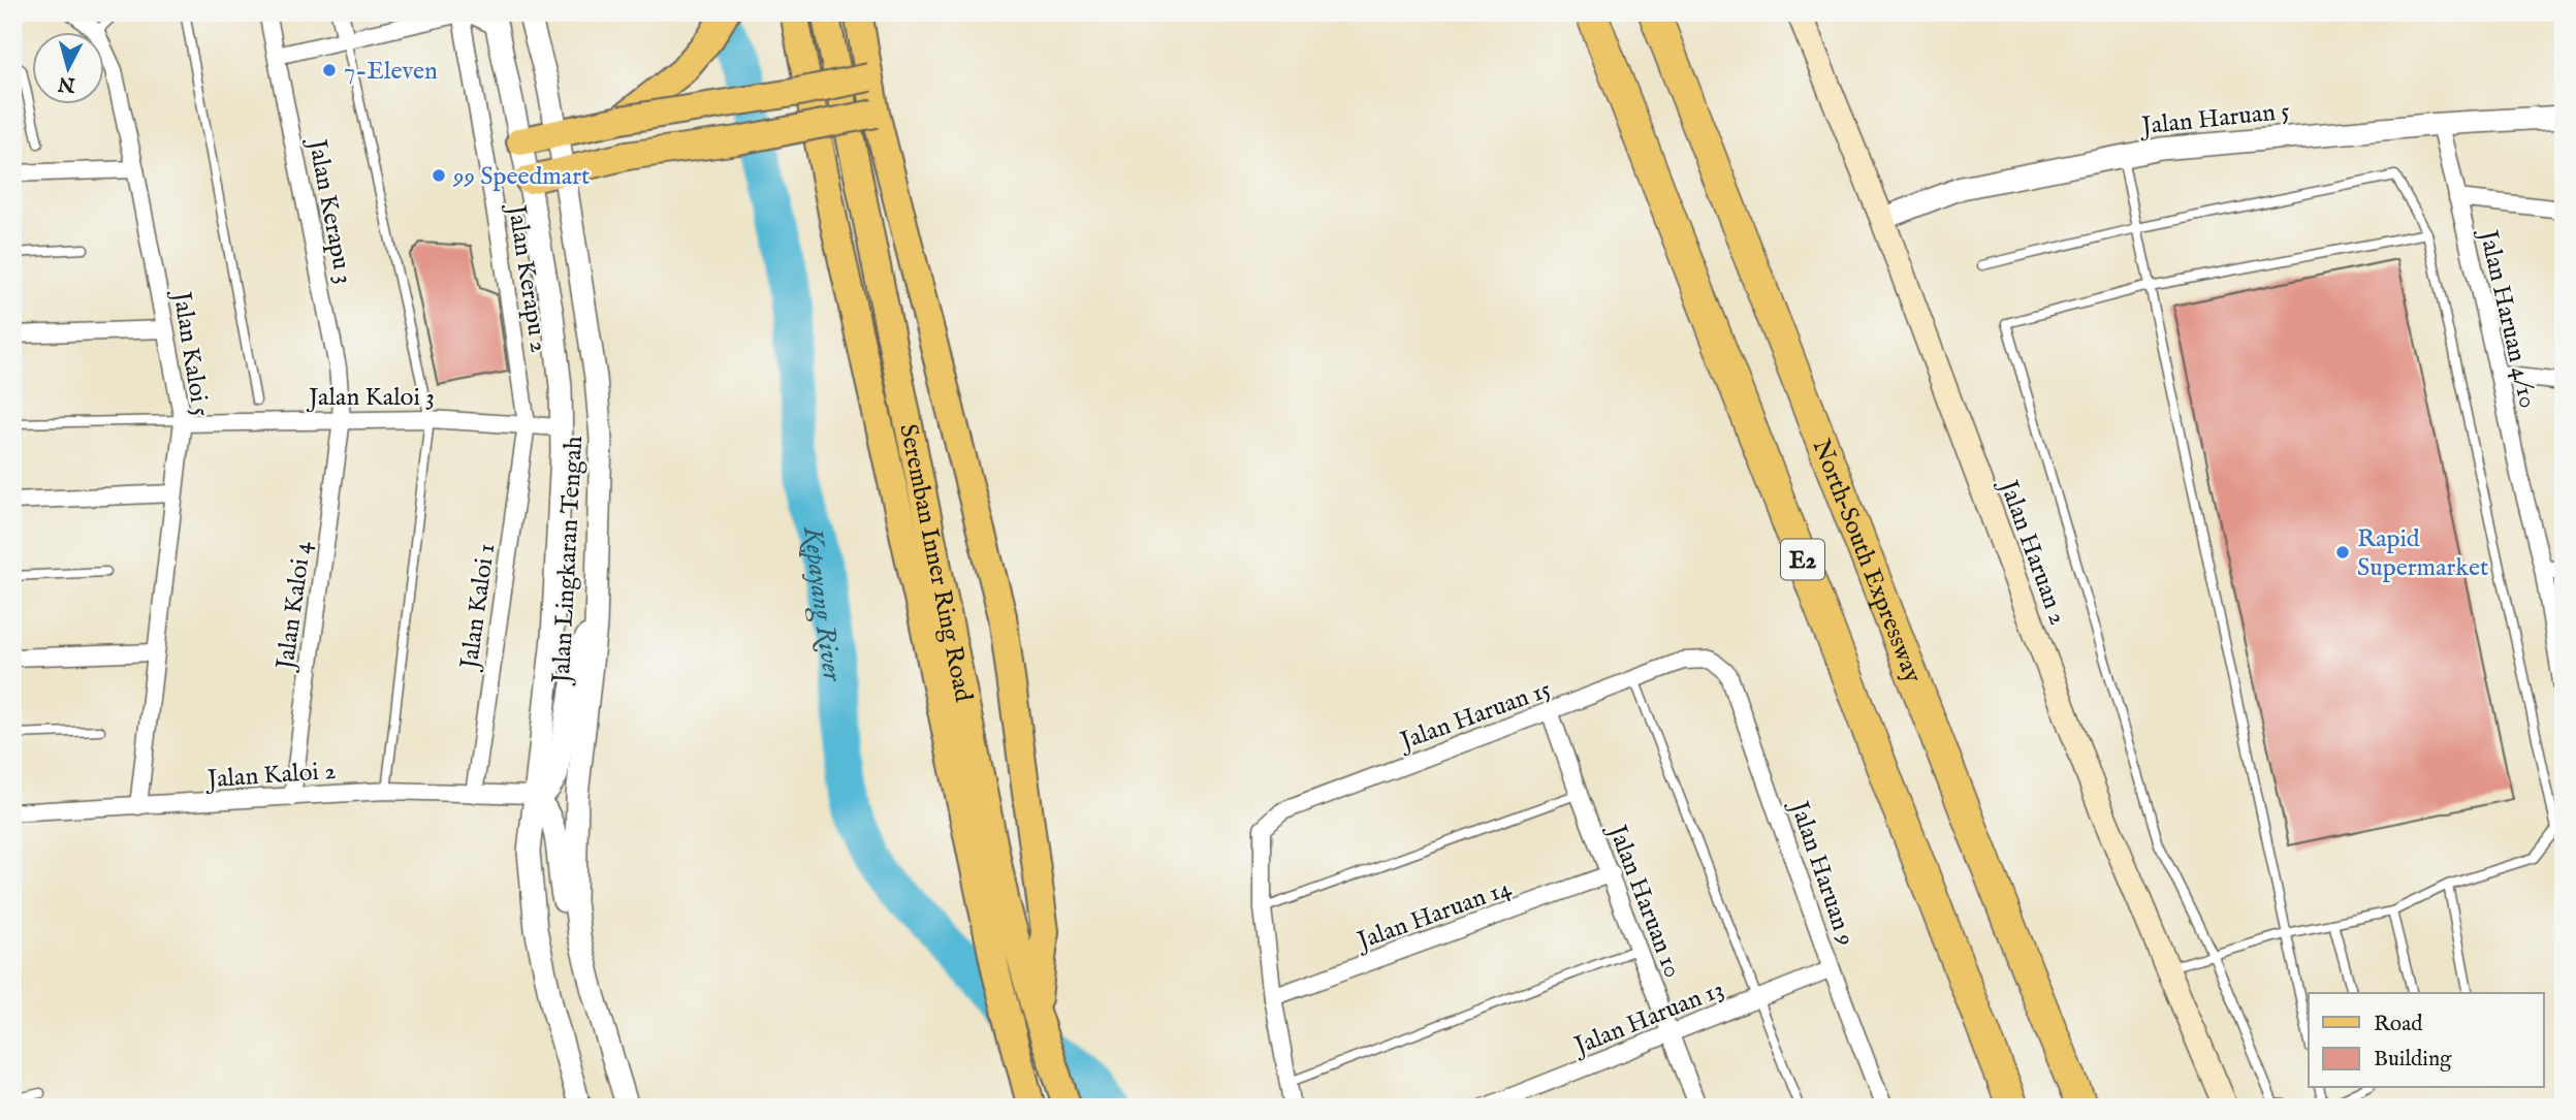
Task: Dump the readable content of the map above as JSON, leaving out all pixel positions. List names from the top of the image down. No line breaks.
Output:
{"streets":{"highway":["E2","North–South Expressway"],"main road":["Jalan Haruan 2","Seremban Inner Ring Road"],"street":["Jalan Haruan 5","Jalan Kerapu 3","Jalan Kerapu 2","Jalan Haruan 4/10","Jalan Kaloi 5","Jalan Kaloi 3","Jalan Lingkaran Tengah","Jalan Kaloi 4","Jalan Kaloi 1","Jalan Haruan 15","Jalan Kaloi 2","Jalan Haruan 9","Jalan Haruan 10","Jalan Haruan 14","Jalan Haruan 13"]},"crossings":[["Jalan Haruan 5","Jalan Haruan 4/10"],["Jalan Haruan 5","Jalan Haruan 2"],["Jalan Kerapu 3","Jalan Kaloi 3"],["Jalan Kerapu 3","Jalan Kaloi 4"],["Jalan Kerapu 2","Jalan Kaloi 3"],["Jalan Kerapu 2","Jalan Kaloi 1"],["Jalan Kaloi 5","Jalan Kaloi 3"],["Jalan Kaloi 5","Jalan Kaloi 2"],["Jalan Kaloi 3","Jalan Lingkaran Tengah"],["Jalan Kaloi 3","Jalan Kaloi 4"],["Jalan Kaloi 3","Jalan Kaloi 1"],["Jalan Lingkaran Tengah","Jalan Kaloi 2"],["Jalan Kaloi 4","Jalan Kaloi 2"],["Jalan Kaloi 1","Jalan Kaloi 2"],["Jalan Haruan 15","Jalan Haruan 9"],["Jalan Haruan 15","Jalan Haruan 10"],["Jalan Haruan 9","Jalan Haruan 13"],["Jalan Haruan 10","Jalan Haruan 14"],["Jalan Haruan 10","Jalan Haruan 13"]],"water":["Kepayang River"],"places":["7-Eleven","99 Speedmart","Rapid Supermarket"],"legend":["Road","Building"],"north":"bottom"}
